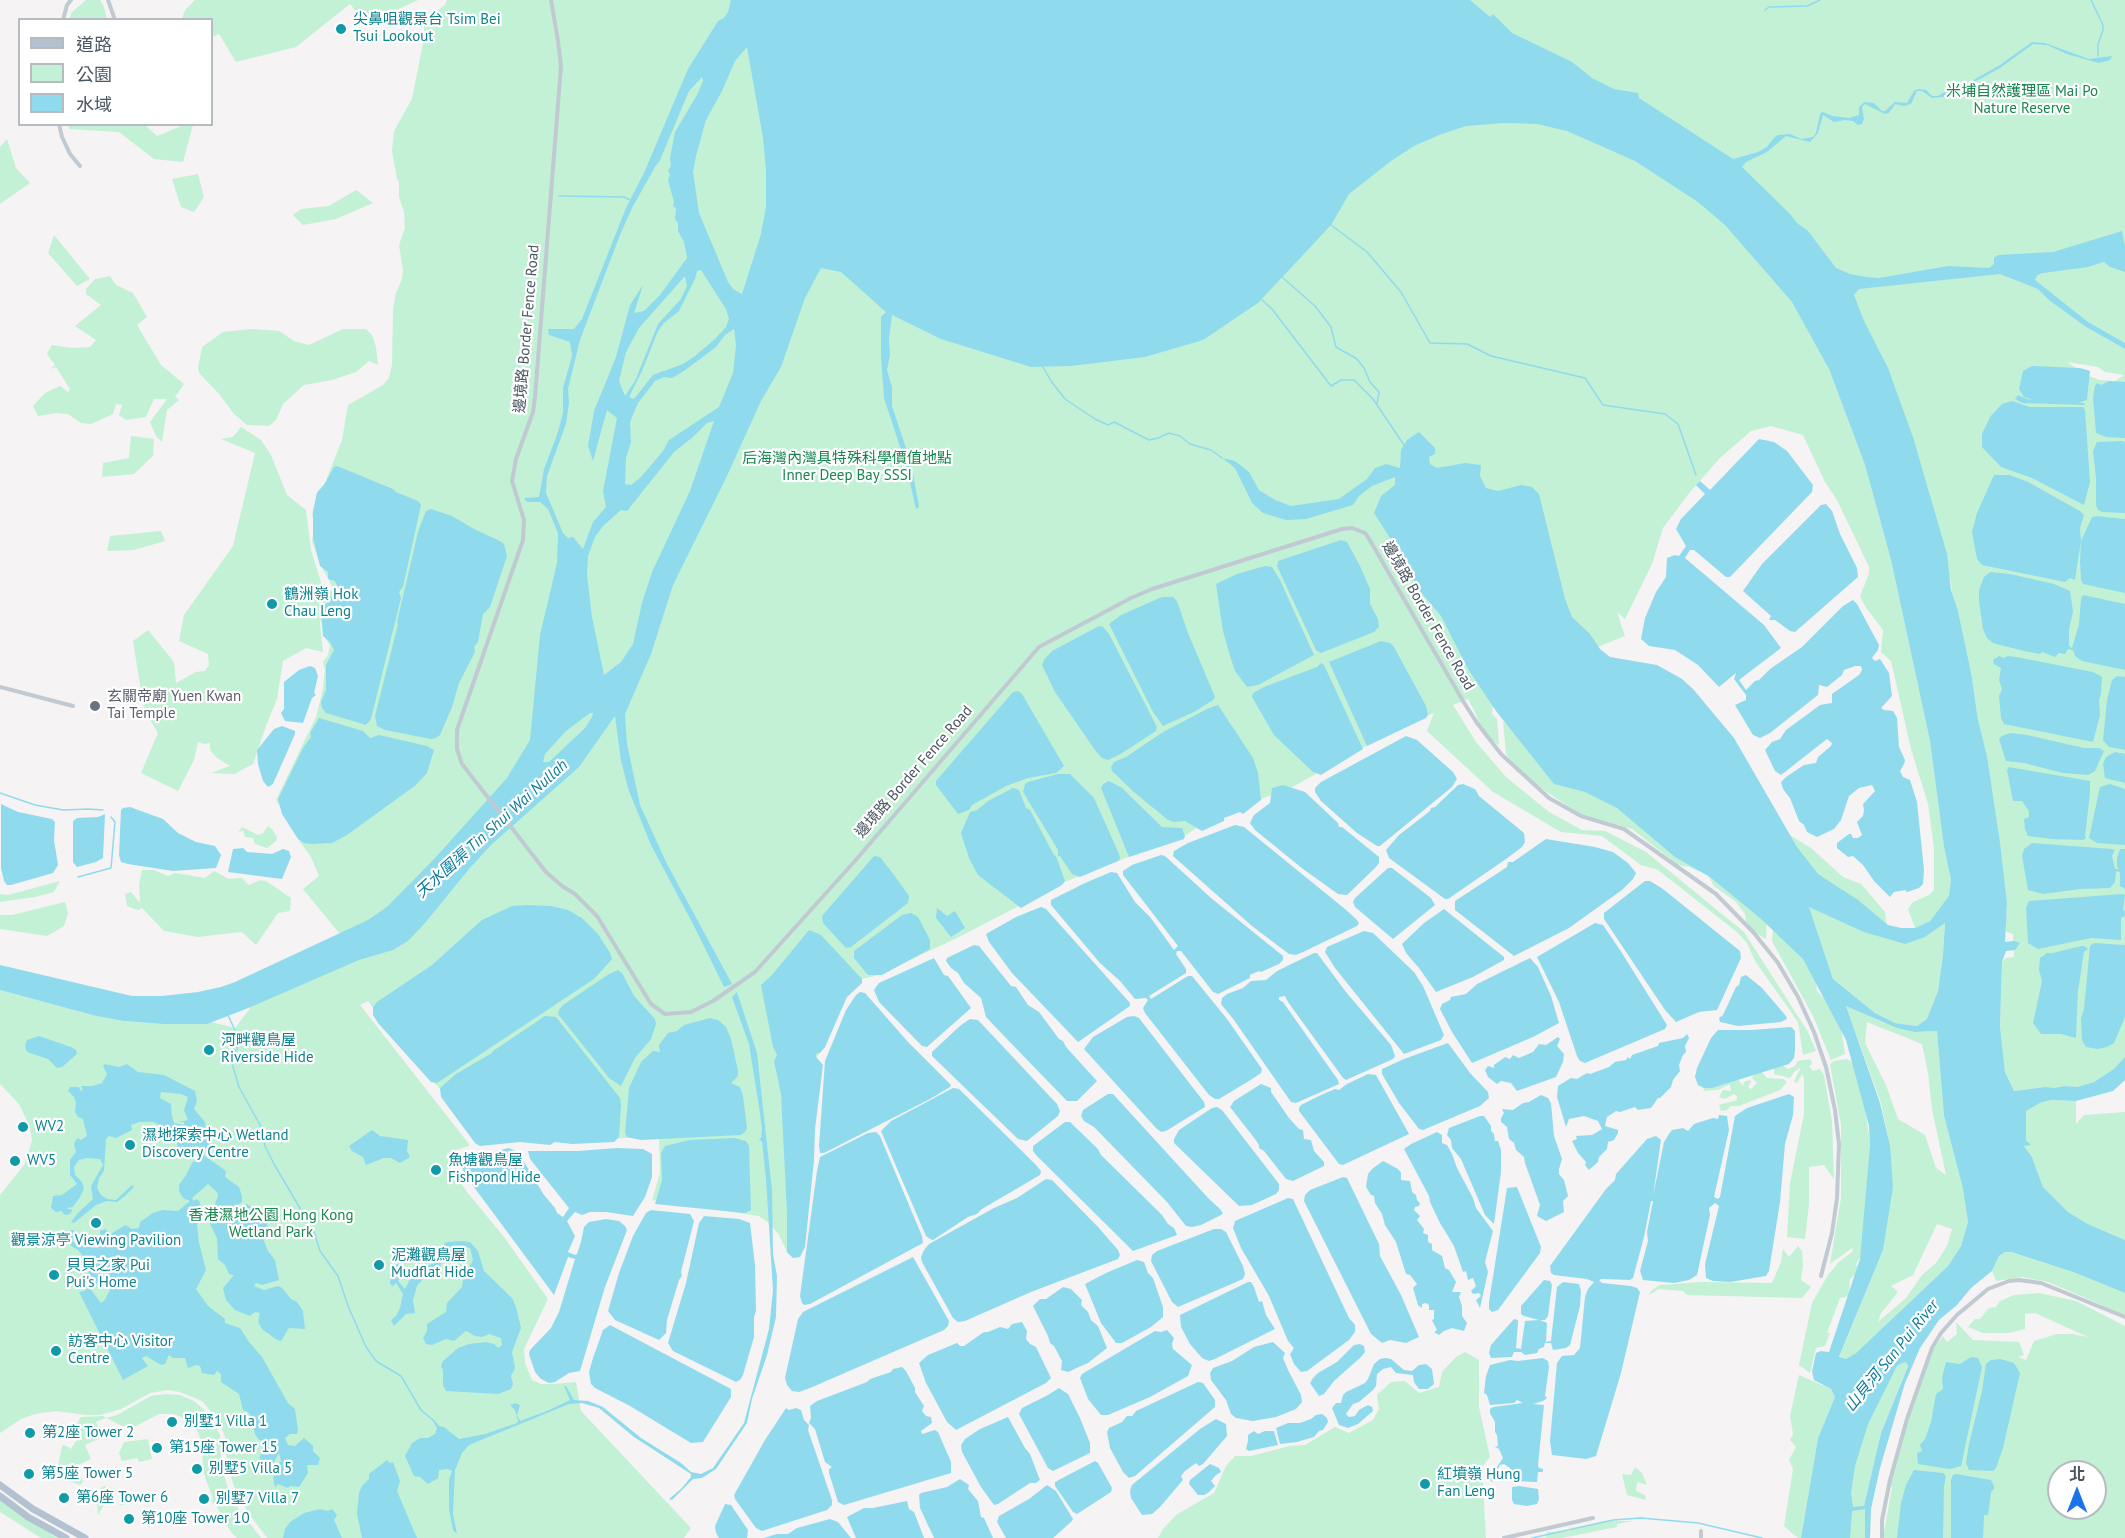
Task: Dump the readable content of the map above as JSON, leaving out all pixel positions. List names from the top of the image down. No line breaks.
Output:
{"streets":{"street":["邊境路 Border Fence Road"]},"water":["天水圍渠 Tin Shui Wai Nullah","山貝河 San Pui River"],"parks":["米埔自然護理區 Mai Po Nature Reserve","后海灣內灣具特殊科學價值地點 Inner Deep Bay SSSI","香港濕地公園 Hong Kong Wetland Park"],"places":["尖鼻咀觀景台 Tsim Bei Tsui Lookout","鶴洲嶺 Hok Chau Leng","玄關帝廟 Yuen Kwan Tai Temple","河畔觀鳥屋 Riverside Hide","WV2","濕地探索中心 Wetland Discovery Centre","WV5","魚塘觀鳥屋 Fishpond Hide","觀景涼亭 Viewing Pavilion","泥灘觀鳥屋 Mudflat Hide","貝貝之家 Pui Pui's Home","訪客中心 Visitor Centre","別墅1 Villa 1","第2座 Tower 2","第15座 Tower 15","別墅5 Villa 5","第5座 Tower 5","紅墳嶺 Hung Fan Leng","第6座 Tower 6","別墅7 Villa 7","第10座 Tower 10"],"legend":["道路","公園","水域"],"north":"top"}
